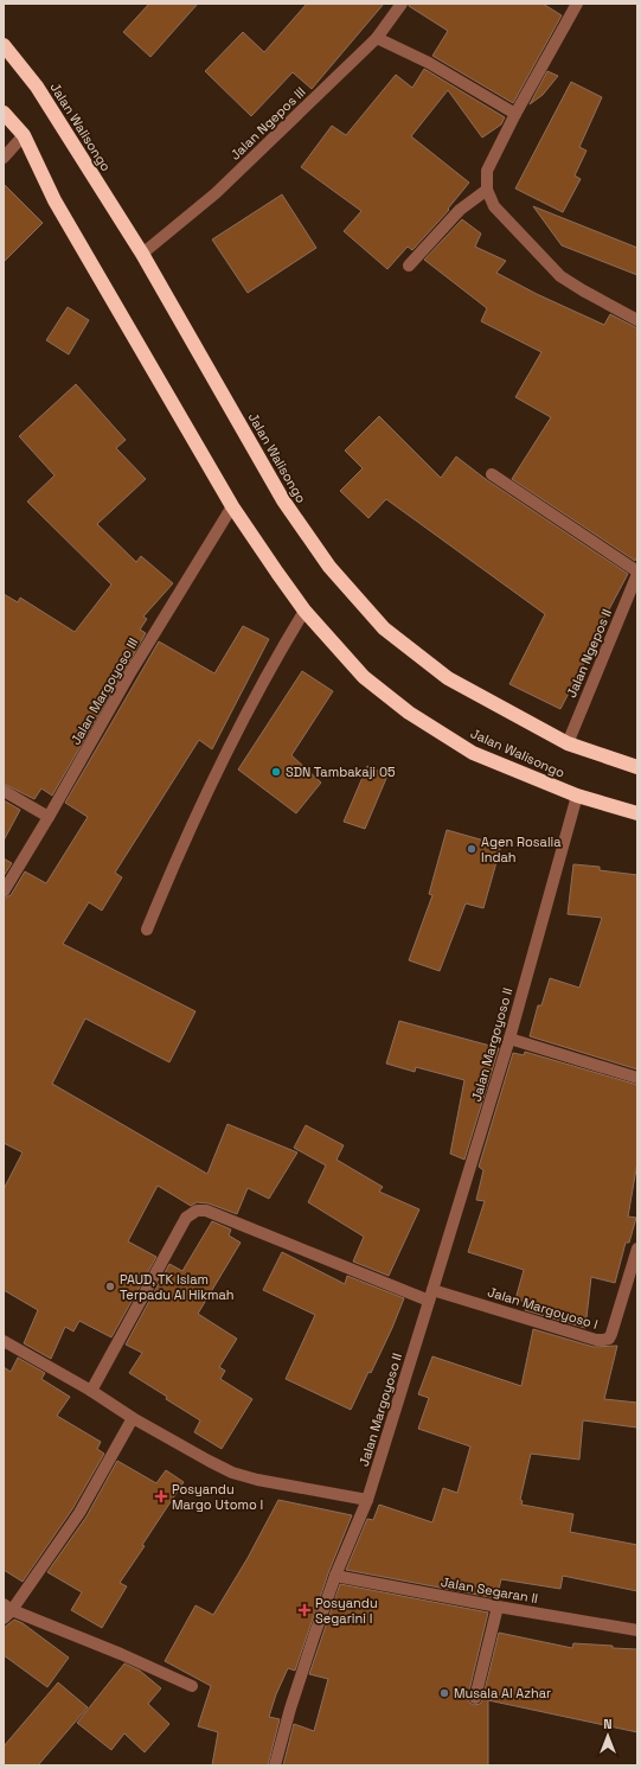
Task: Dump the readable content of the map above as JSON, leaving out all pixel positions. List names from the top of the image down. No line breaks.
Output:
{"streets":{"highway":["Jalan Walisongo"],"street":["Jalan Ngepos III","Jalan Ngepos II","Jalan Margoyoso III","Jalan Margoyoso II","Jalan Margoyoso I","Jalan Segaran II"]},"crossings":[["Jalan Ngepos III","Jalan Walisongo"],["Jalan Walisongo","Jalan Ngepos II"],["Jalan Walisongo","Jalan Margoyoso III"],["Jalan Walisongo","Jalan Margoyoso II"],["Jalan Margoyoso II","Jalan Margoyoso I"]],"places":{"other":["SDN Tambakaji 05","Agen Rosalia Indah","PAUD, TK Islam Terpadu Al Hikmah","Musala Al Azhar"],"health":["Posyandu Margo Utomo I","Posyandu Segarini I"]},"north":"top"}
